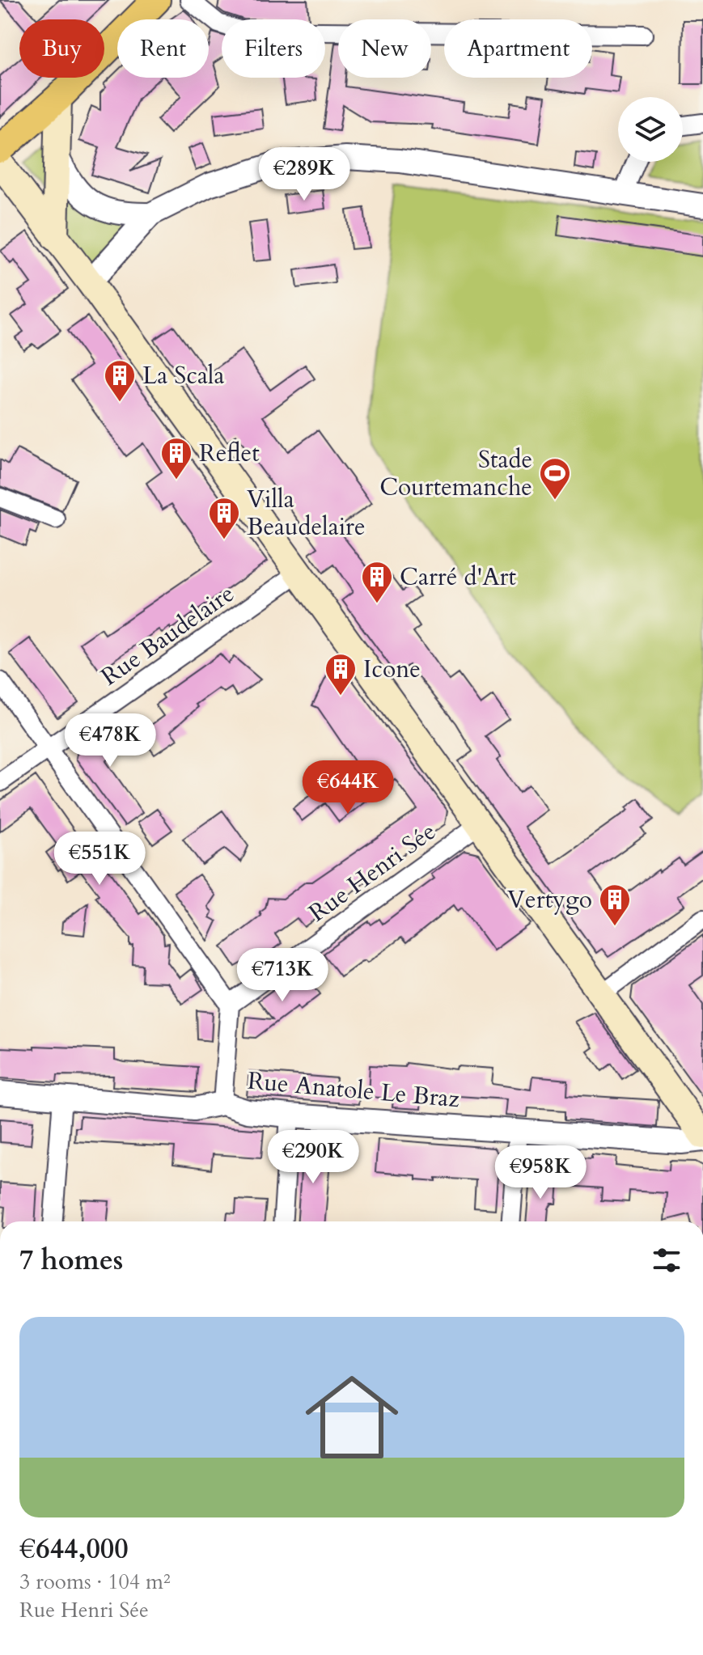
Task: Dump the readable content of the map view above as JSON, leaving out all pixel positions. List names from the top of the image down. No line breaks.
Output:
{"streets":{"street":["Rue Baudelaire","Rue Henri Sée","Rue Anatole Le Braz"]},"places":{"building":["La Scala","Reflet","Villa Beaudelaire","Carré d'Art","Icone","Vertygo"],"sports":["Stade Courtemanche"]},"page":{"chip":["Buy","Rent","Filters","New","Apartment"],"price":["€289K","€478K","€644K","€551K","€713K","€290K","€958K"],"heading":"7 homes","list":[{"name":"€644,000","note":"3 rooms · 104 m² · Rue Henri Sée"}]}}
